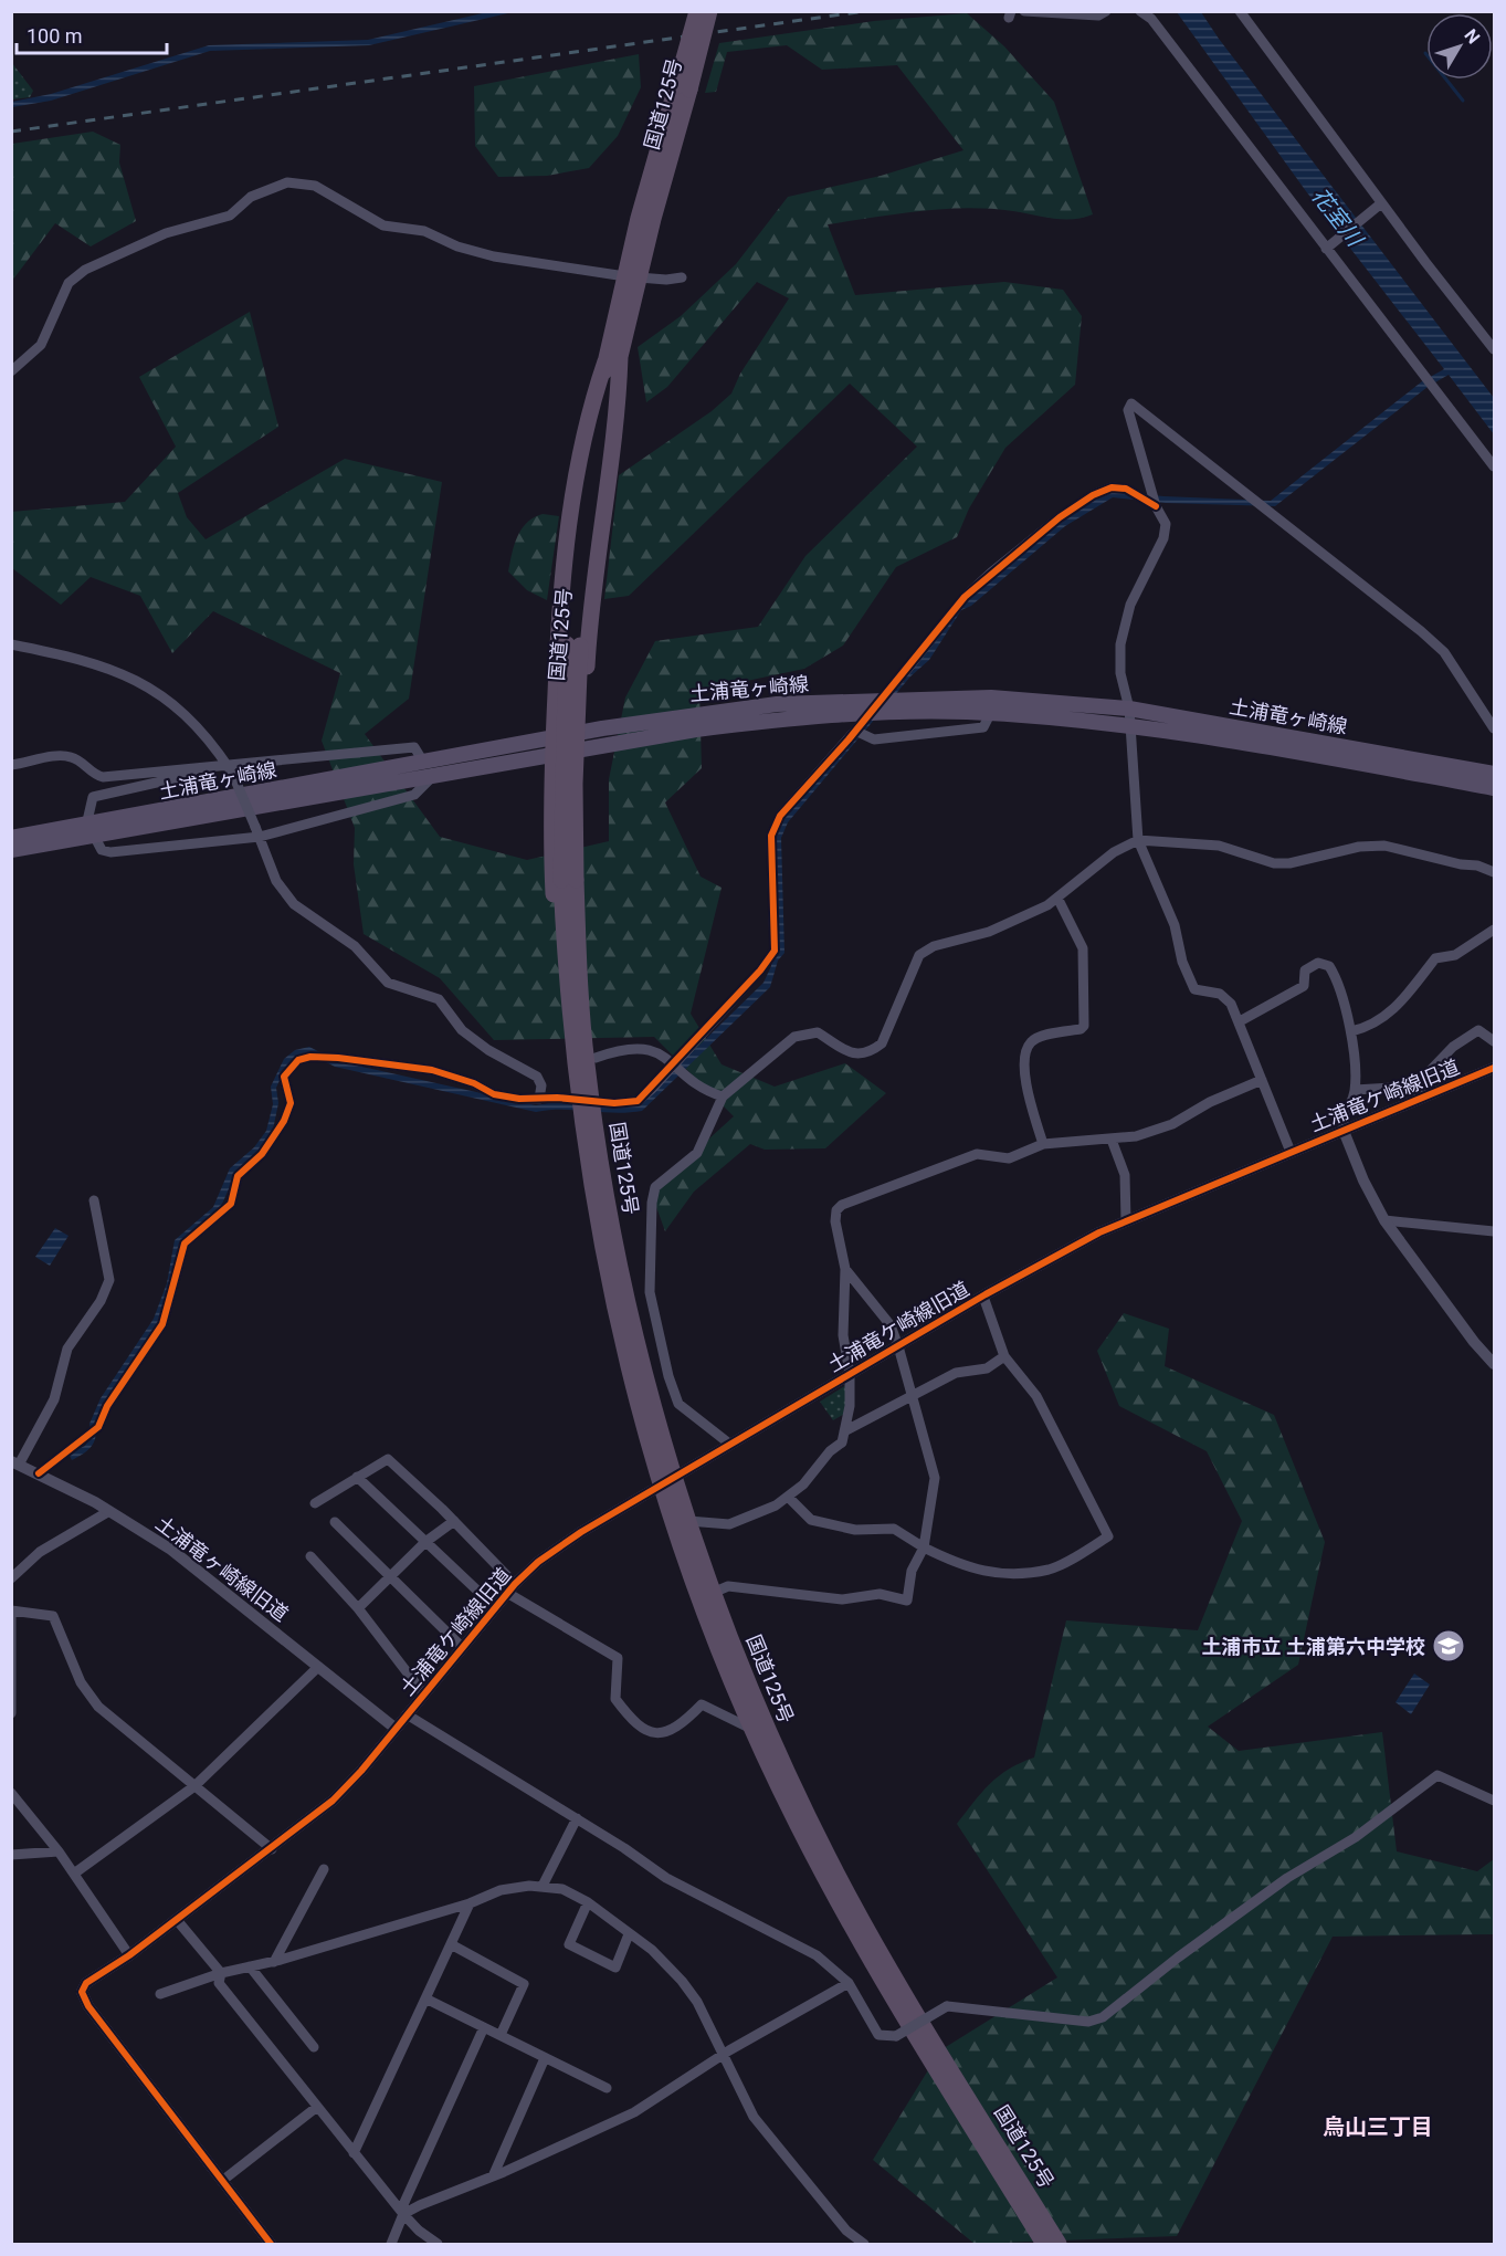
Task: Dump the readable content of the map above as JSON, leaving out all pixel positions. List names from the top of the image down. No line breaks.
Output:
{"streets":{"highway":["国道125号"],"main road":["土浦竜ヶ崎線"],"street":["土浦竜ケ崎線旧道","土浦竜ヶ崎線旧道"]},"crossings":[["国道125号","土浦竜ケ崎線旧道"],["土浦竜ケ崎線旧道","土浦竜ヶ崎線旧道"]],"districts":["烏山三丁目"],"water":["花室川"],"places":{"school or university":["土浦市立 土浦第六中学校"]},"scale_bar":"100 m","north":"top right"}
